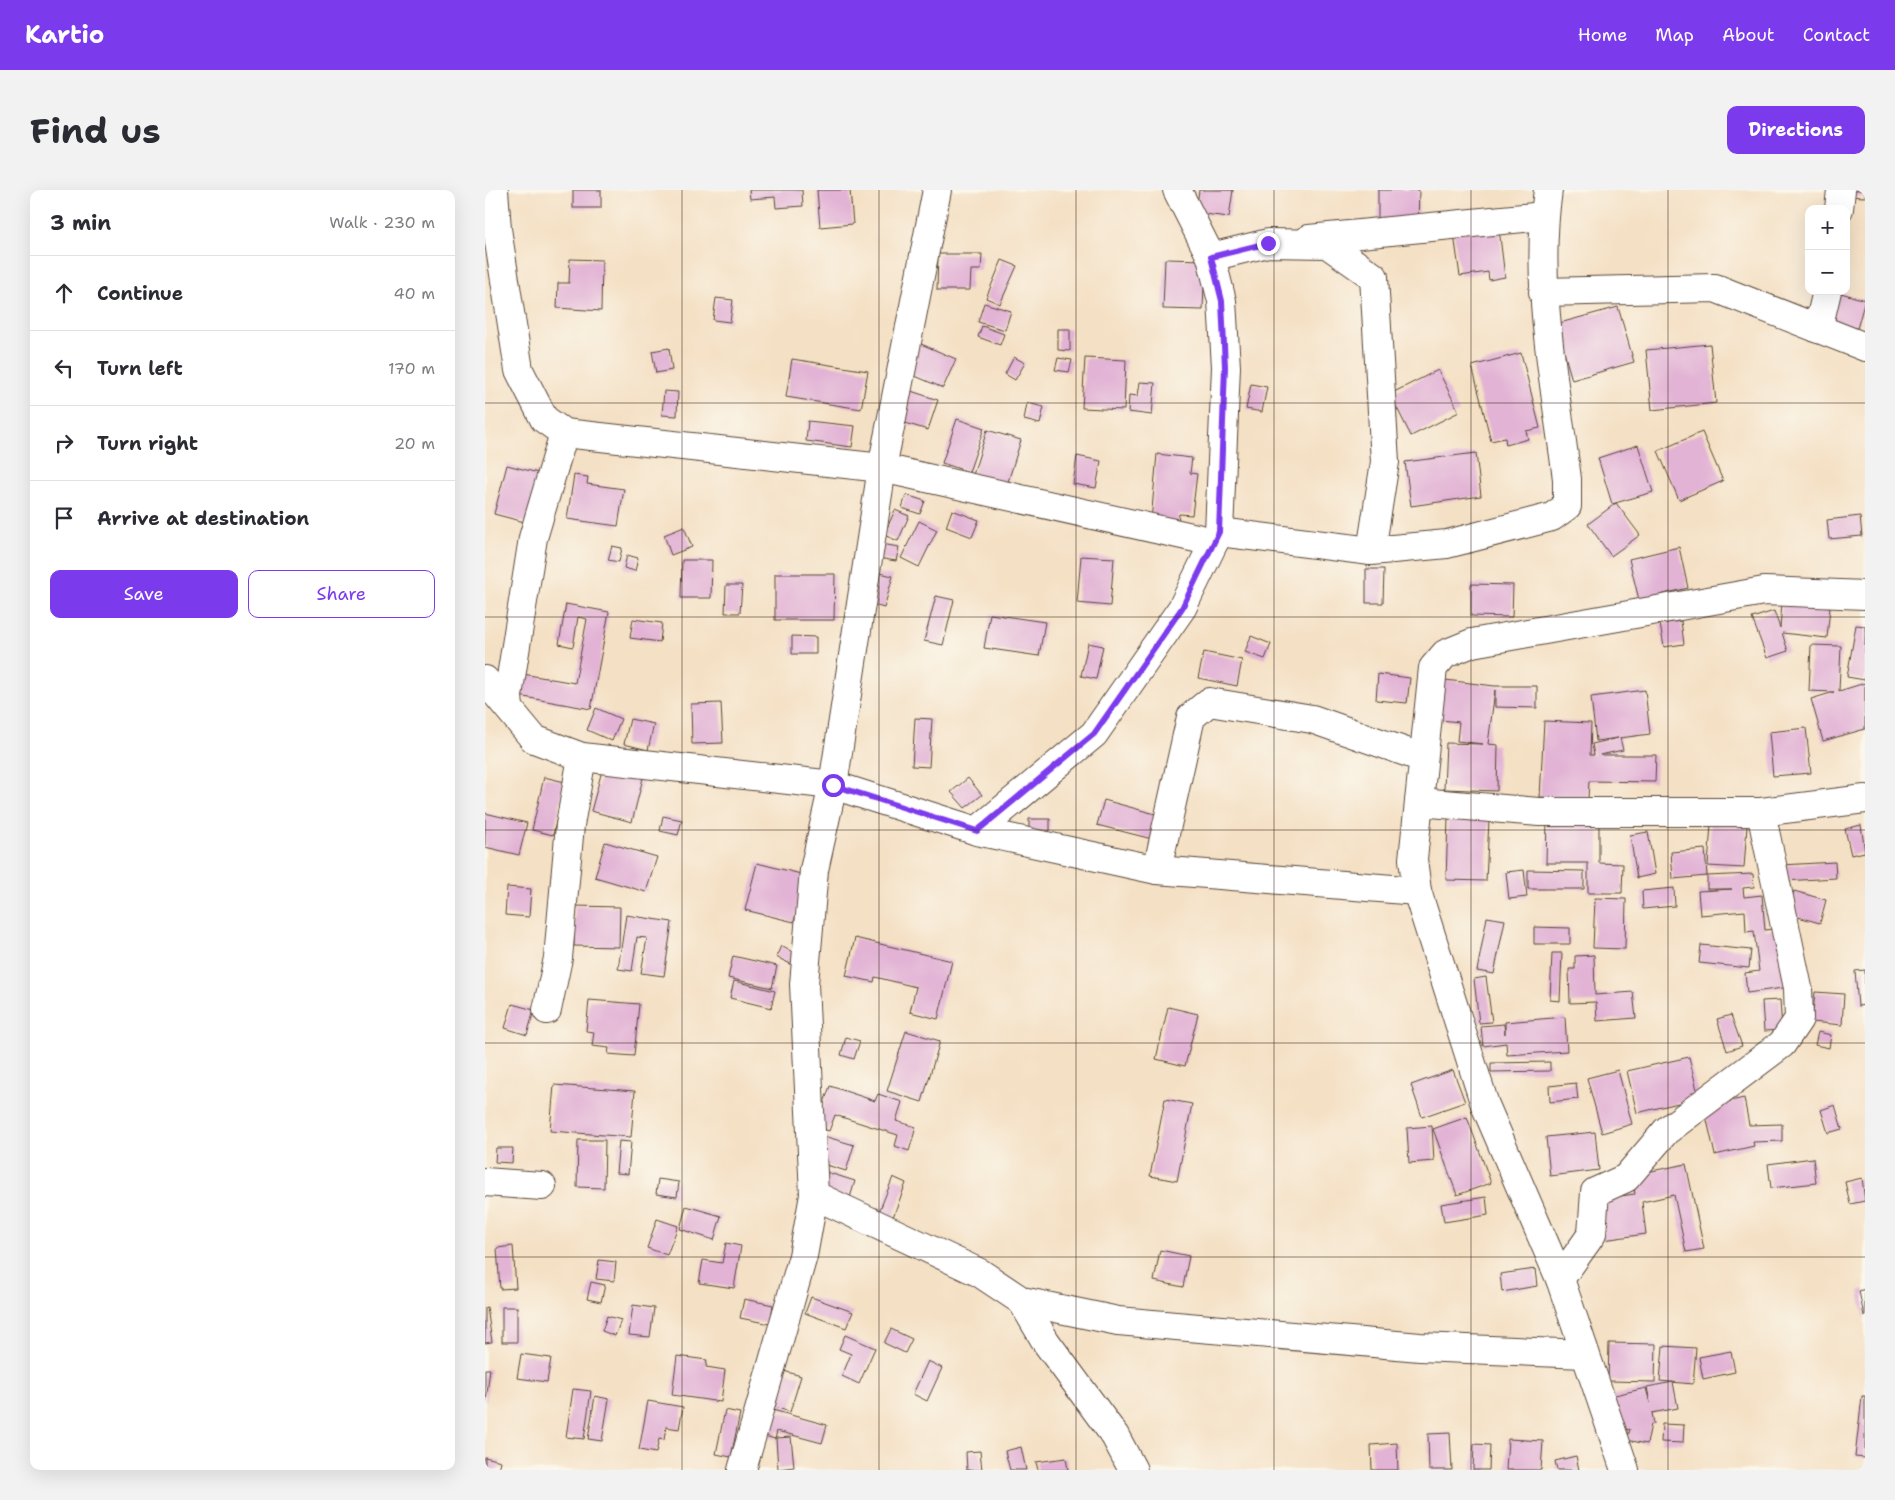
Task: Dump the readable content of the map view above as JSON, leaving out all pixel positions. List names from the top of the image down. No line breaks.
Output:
{"page":{"header":"Kartio","nav":["Home","Map","About","Contact"],"buttons":["Directions",["Save","Share"]],"title":"Find us","heading":["3 min","Walk · 230 m"],"map_buttons":["+","−"],"list":[["Continue","40 m"],["Turn left","170 m"],["Turn right","20 m"],"Arrive at destination"]}}
